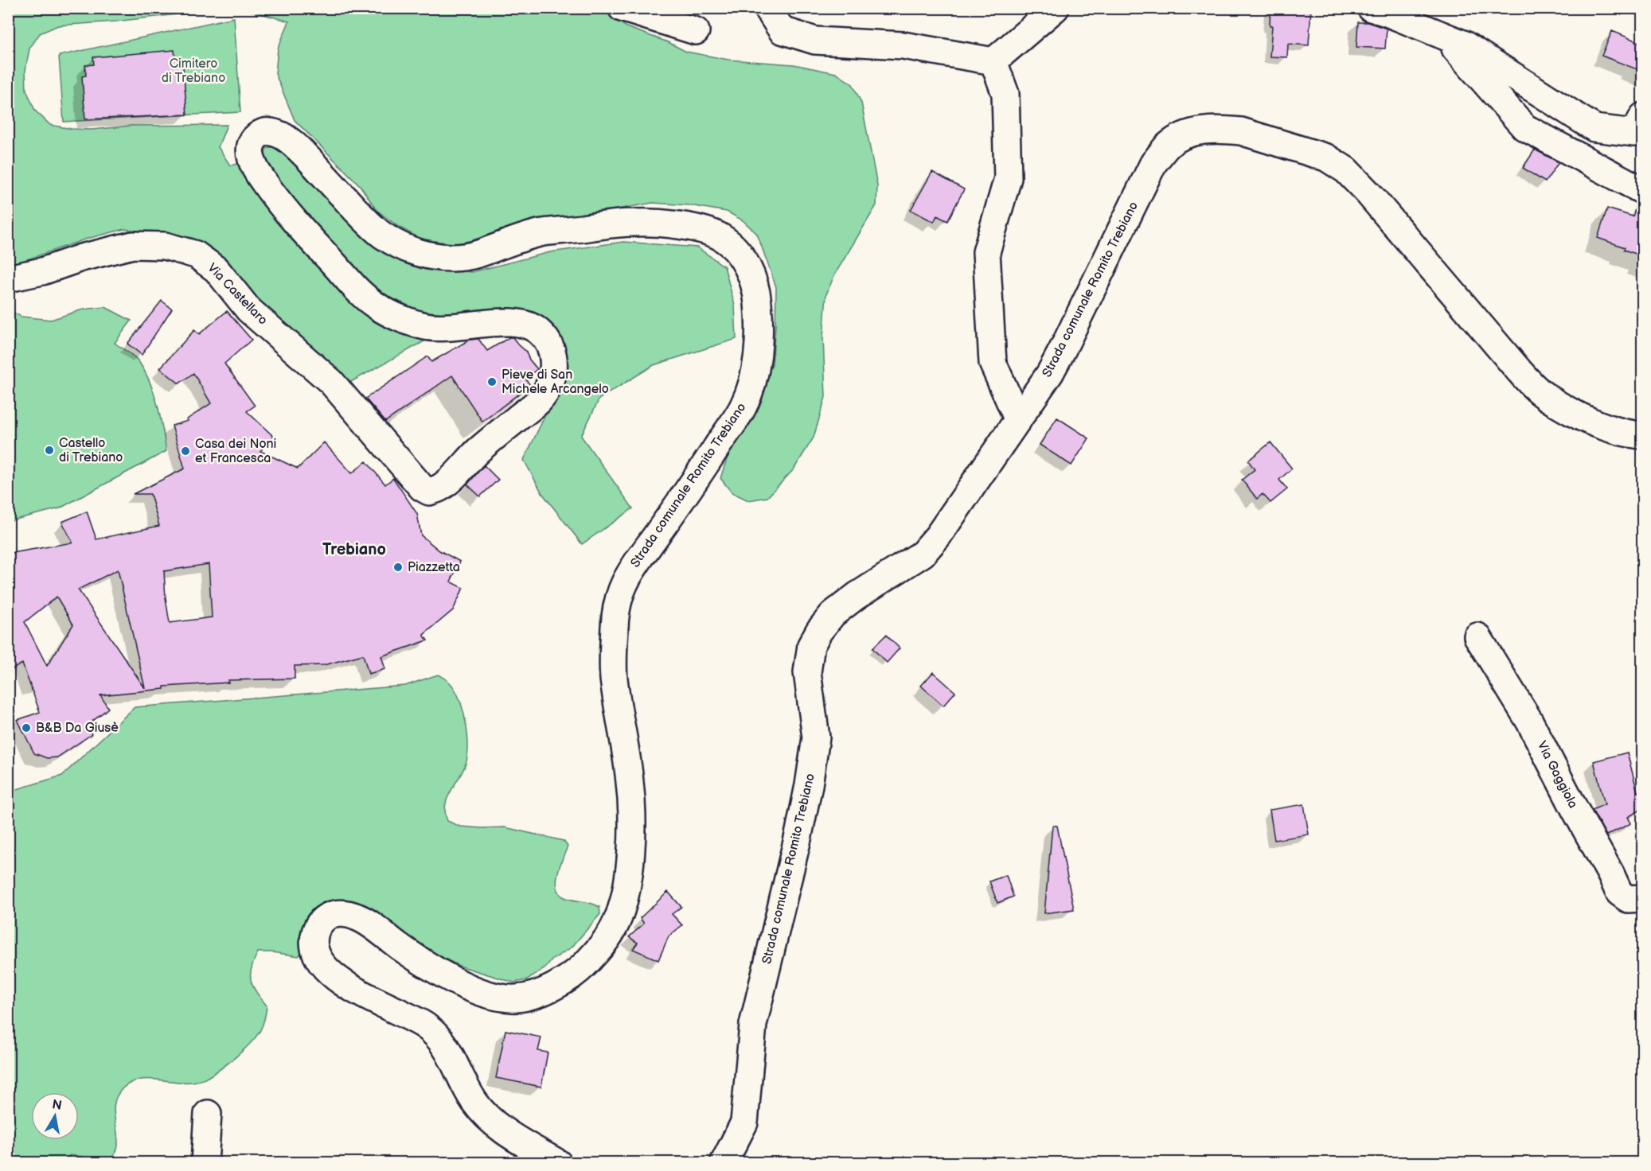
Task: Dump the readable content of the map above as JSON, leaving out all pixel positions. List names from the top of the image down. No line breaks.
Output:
{"streets":{"street":["Strada comunale Romito Trebiano","Via Castellaro","Via Gaggiola"]},"crossings":[["Strada comunale Romito Trebiano","Via Castellaro"]],"districts":["Trebiano"],"parks":["Cimitero di Trebiano"],"places":["Pieve di San Michele Arcangelo","Castello di Trebiano","Casa dei Noni et Francesca","Piazzetta","B&B Da Giusè"],"north":"top"}
